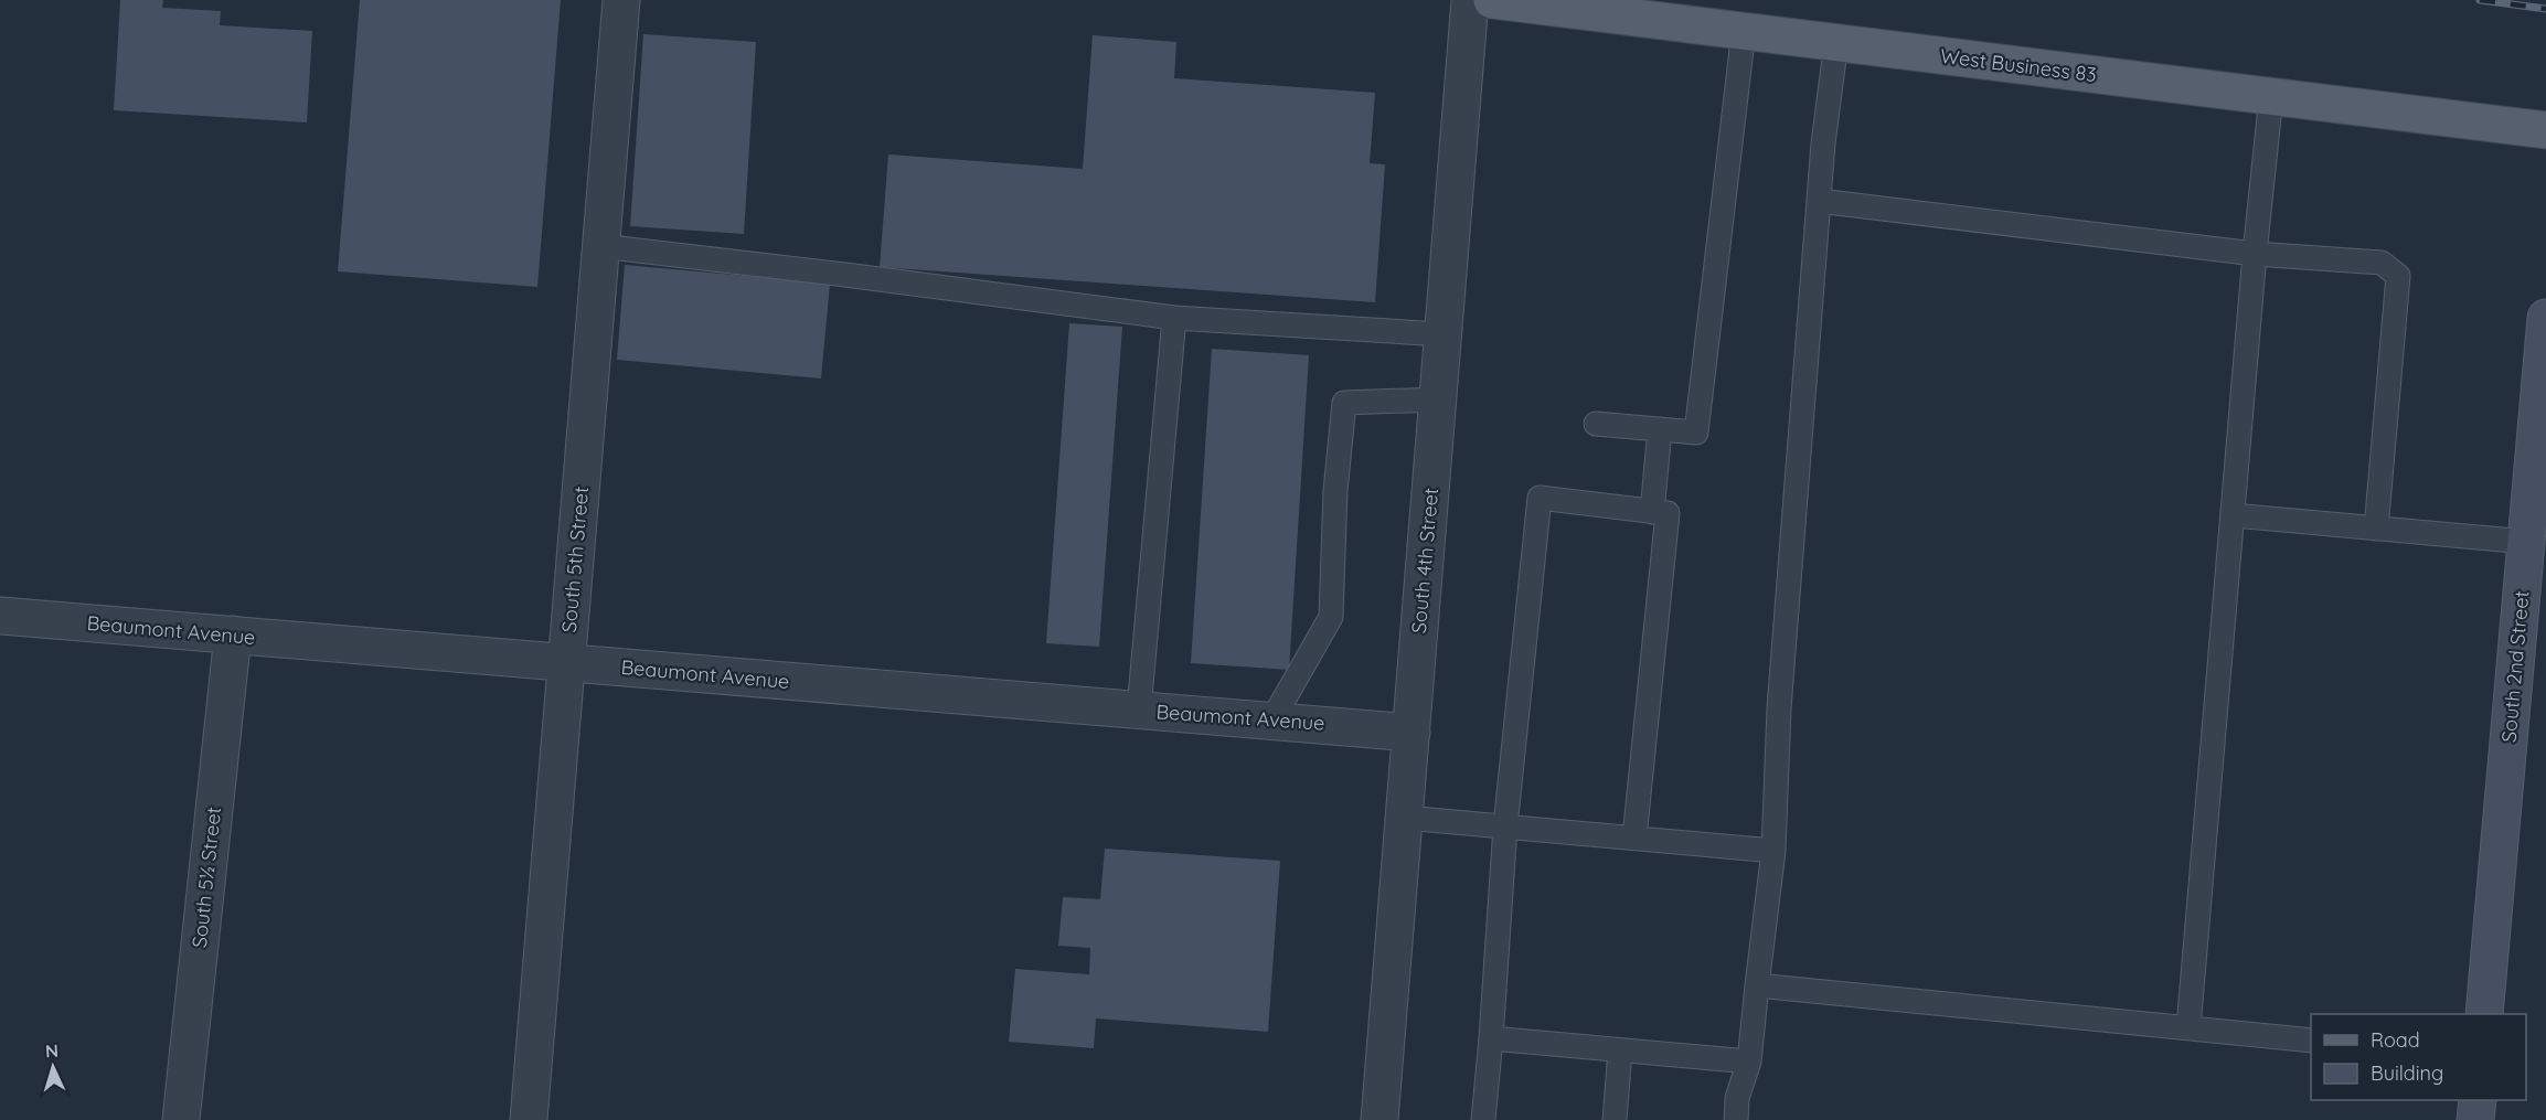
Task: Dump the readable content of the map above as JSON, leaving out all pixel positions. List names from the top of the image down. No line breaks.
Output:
{"streets":{"main road":["West Business 83","South 2nd Street"],"street":["South 5th Street","South 4th Street","Beaumont Avenue","South 5½ Street"]},"crossings":[["South 5th Street","Beaumont Avenue"],["South 4th Street","Beaumont Avenue"],["Beaumont Avenue","South 5½ Street"]],"legend":["Road","Building"],"north":"top"}
